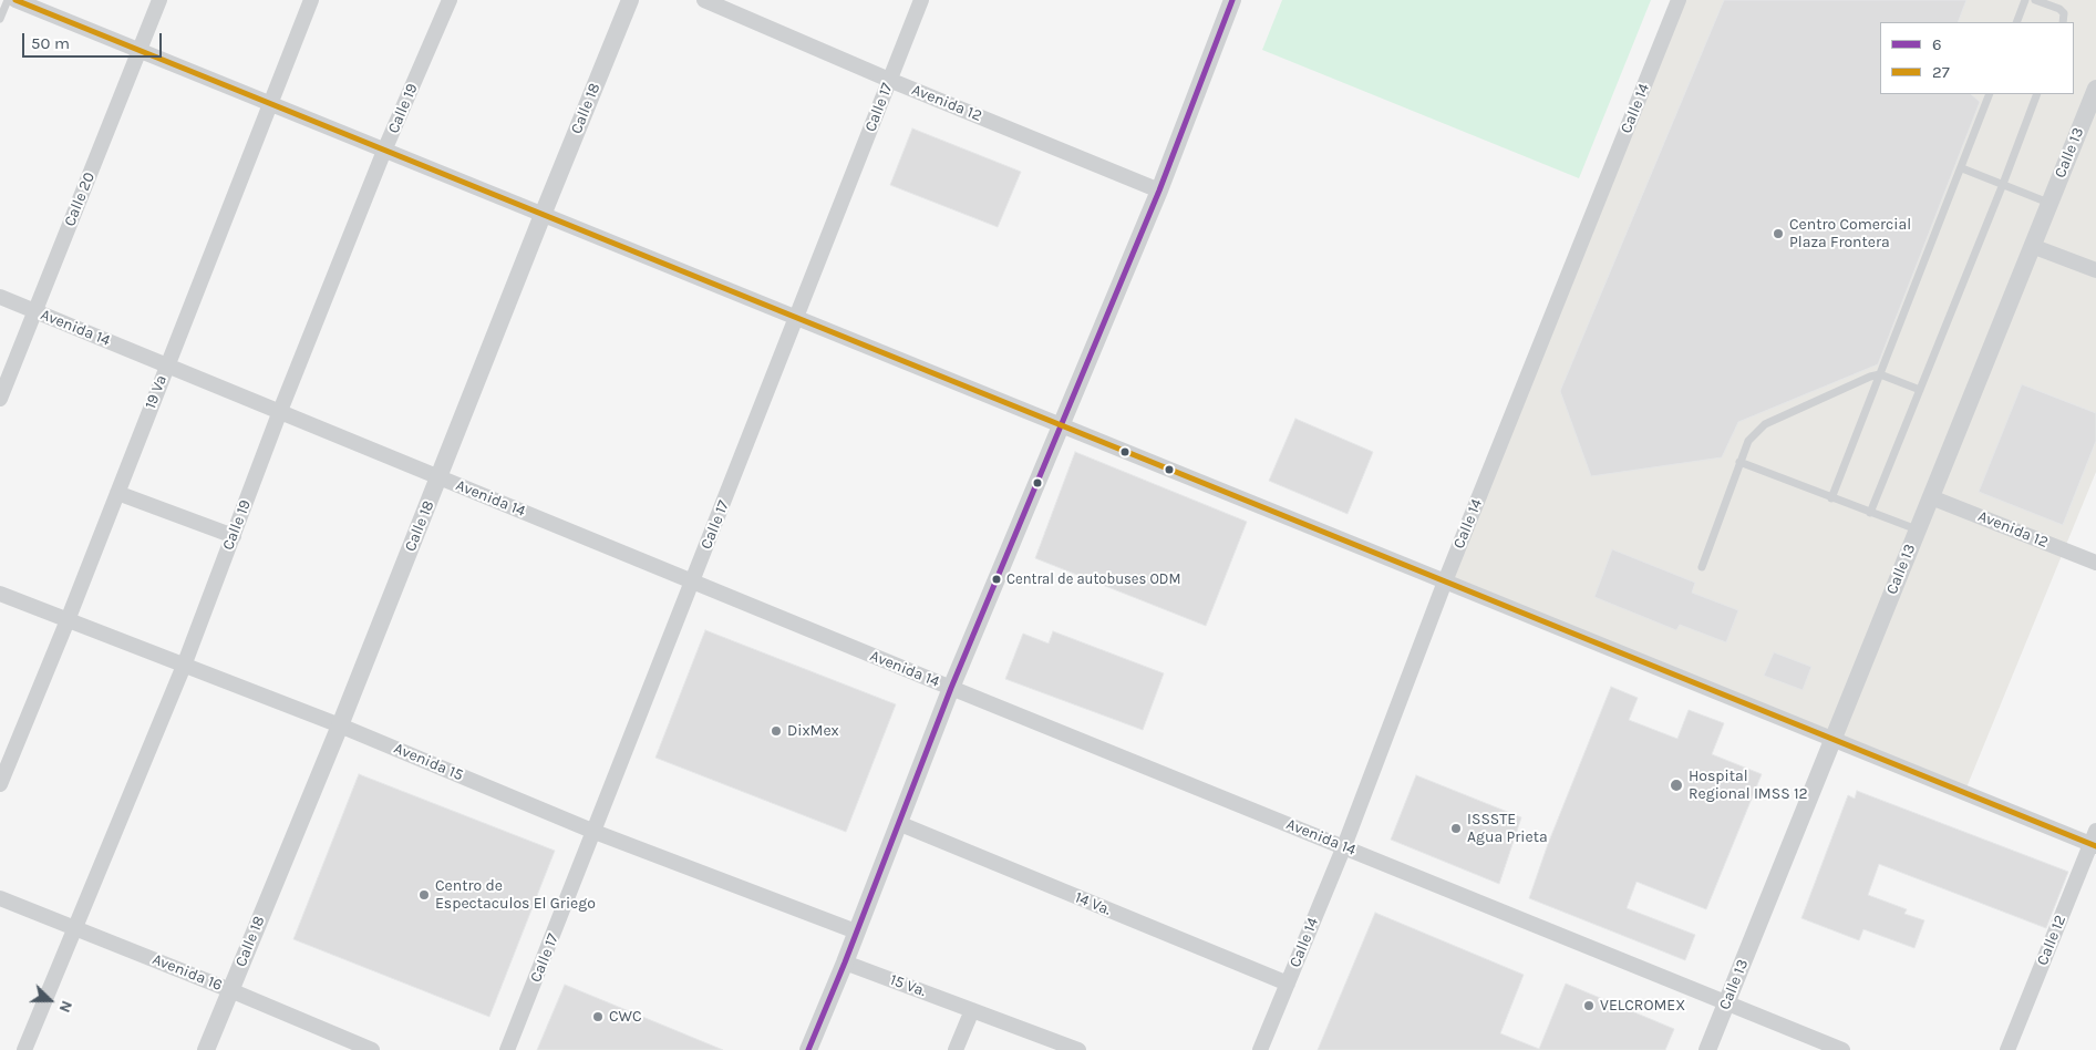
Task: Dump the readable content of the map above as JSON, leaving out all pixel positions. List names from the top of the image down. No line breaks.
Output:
{"streets":{"street":["Avenida 12","Calle 17","Calle 19","Calle 18","Calle 14","Calle 13","Calle 20","Avenida 14","19 Va","Avenida 15","14 Va.","Calle 12","Avenida 16","15 Va."]},"crossings":[["Avenida 12","Calle 17"],["Avenida 12","Calle 13"],["Calle 17","Avenida 14"],["Calle 17","Avenida 15"],["Calle 19","Avenida 14"],["Calle 19","Avenida 15"],["Calle 19","Avenida 16"],["Calle 18","Avenida 14"],["Calle 18","Avenida 15"],["Calle 18","Avenida 16"],["Calle 14","Avenida 14"],["Calle 14","14 Va."],["Calle 13","Avenida 14"],["Calle 20","Avenida 14"],["Avenida 14","19 Va"],["19 Va","Avenida 15"]],"places":["Centro Comercial Plaza Frontera","Central de autobuses ODM","DixMex","Hospital Regional IMSS 12","ISSSTE Agua Prieta","Centro de Espectaculos El Griego","VELCROMEX","CWC"],"lines":["transit line 6","transit line 27"],"legend":["6","27"],"scale_bar":"50 m","north":"right"}
